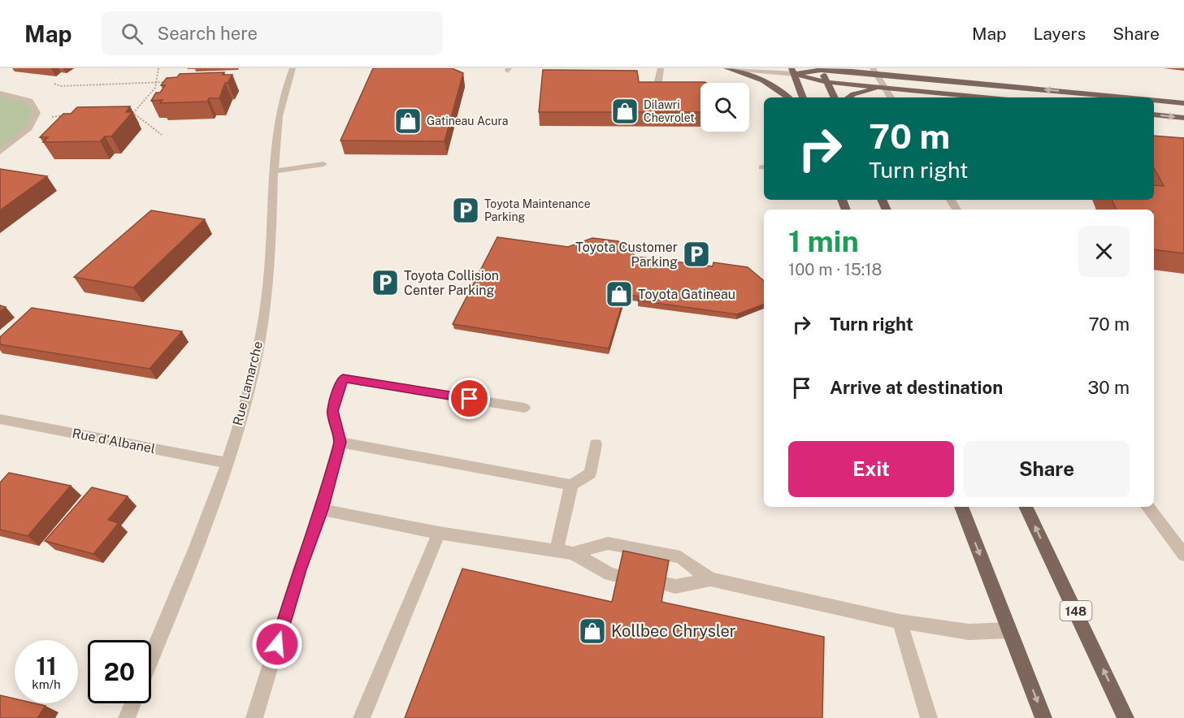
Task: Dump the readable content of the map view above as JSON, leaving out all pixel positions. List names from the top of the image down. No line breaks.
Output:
{"streets":{"main road":["148"],"street":["Rue Lamarche","Rue d'Albanel"]},"crossings":[["Rue Lamarche","Rue d'Albanel"]],"places":{"shop":["Dilawri Chevrolet","Gatineau Acura","Toyota Gatineau","Kollbec Chrysler"],"parking":["Toyota Maintenance Parking","Toyota Customer Parking","Toyota Collision Center Parking"]},"page":{"header":"Map","search":"Search here","nav":["Map","Layers","Share"],"turn":["70 m","Turn right"],"heading":["1 min","100 m · 15:18"],"list":[{"name":"Turn right","value":"70 m"},{"name":"Arrive at destination","value":"30 m"}],"buttons":["Exit","Share"],"speed":"11 km/h","limit":"20"}}
